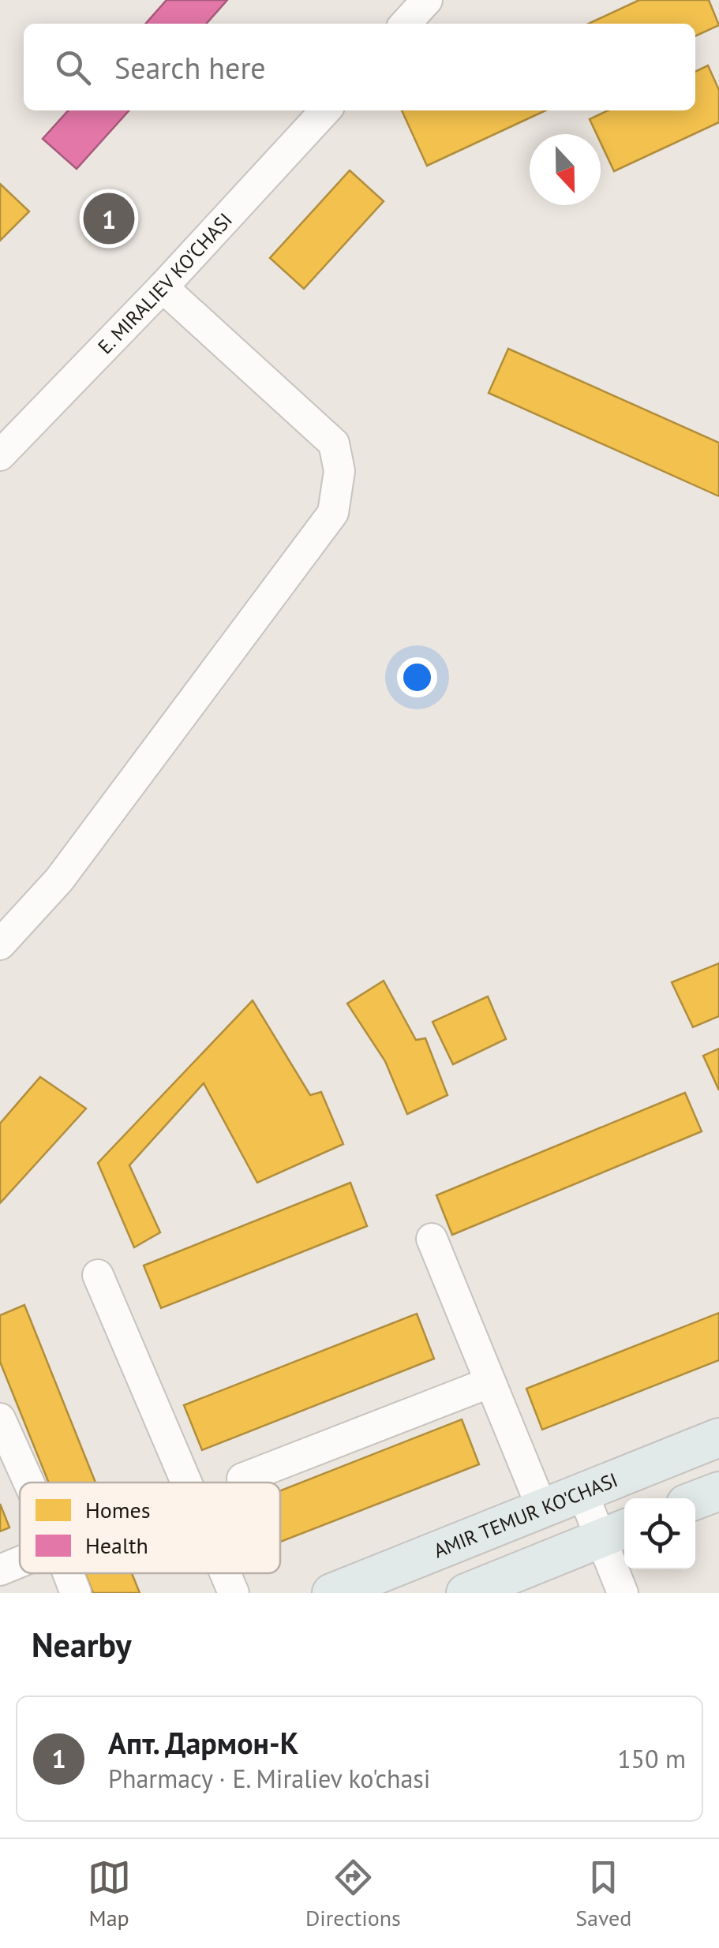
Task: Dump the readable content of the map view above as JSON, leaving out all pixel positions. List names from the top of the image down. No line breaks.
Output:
{"streets":{"main road":["AMIR TEMUR KO'CHASI"],"street":["E. MIRALIEV KO'CHASI"]},"legend":["Homes","Health"],"north":"bottom","page":{"search":"Search here","pins":"1","heading":"Nearby","list":[{"mark":"1","name":"Апт. Дармон-К","note":"Pharmacy · E. Miraliev ko'chasi","value":"150 m"}],"nav":["Map","Directions","Saved"]}}
